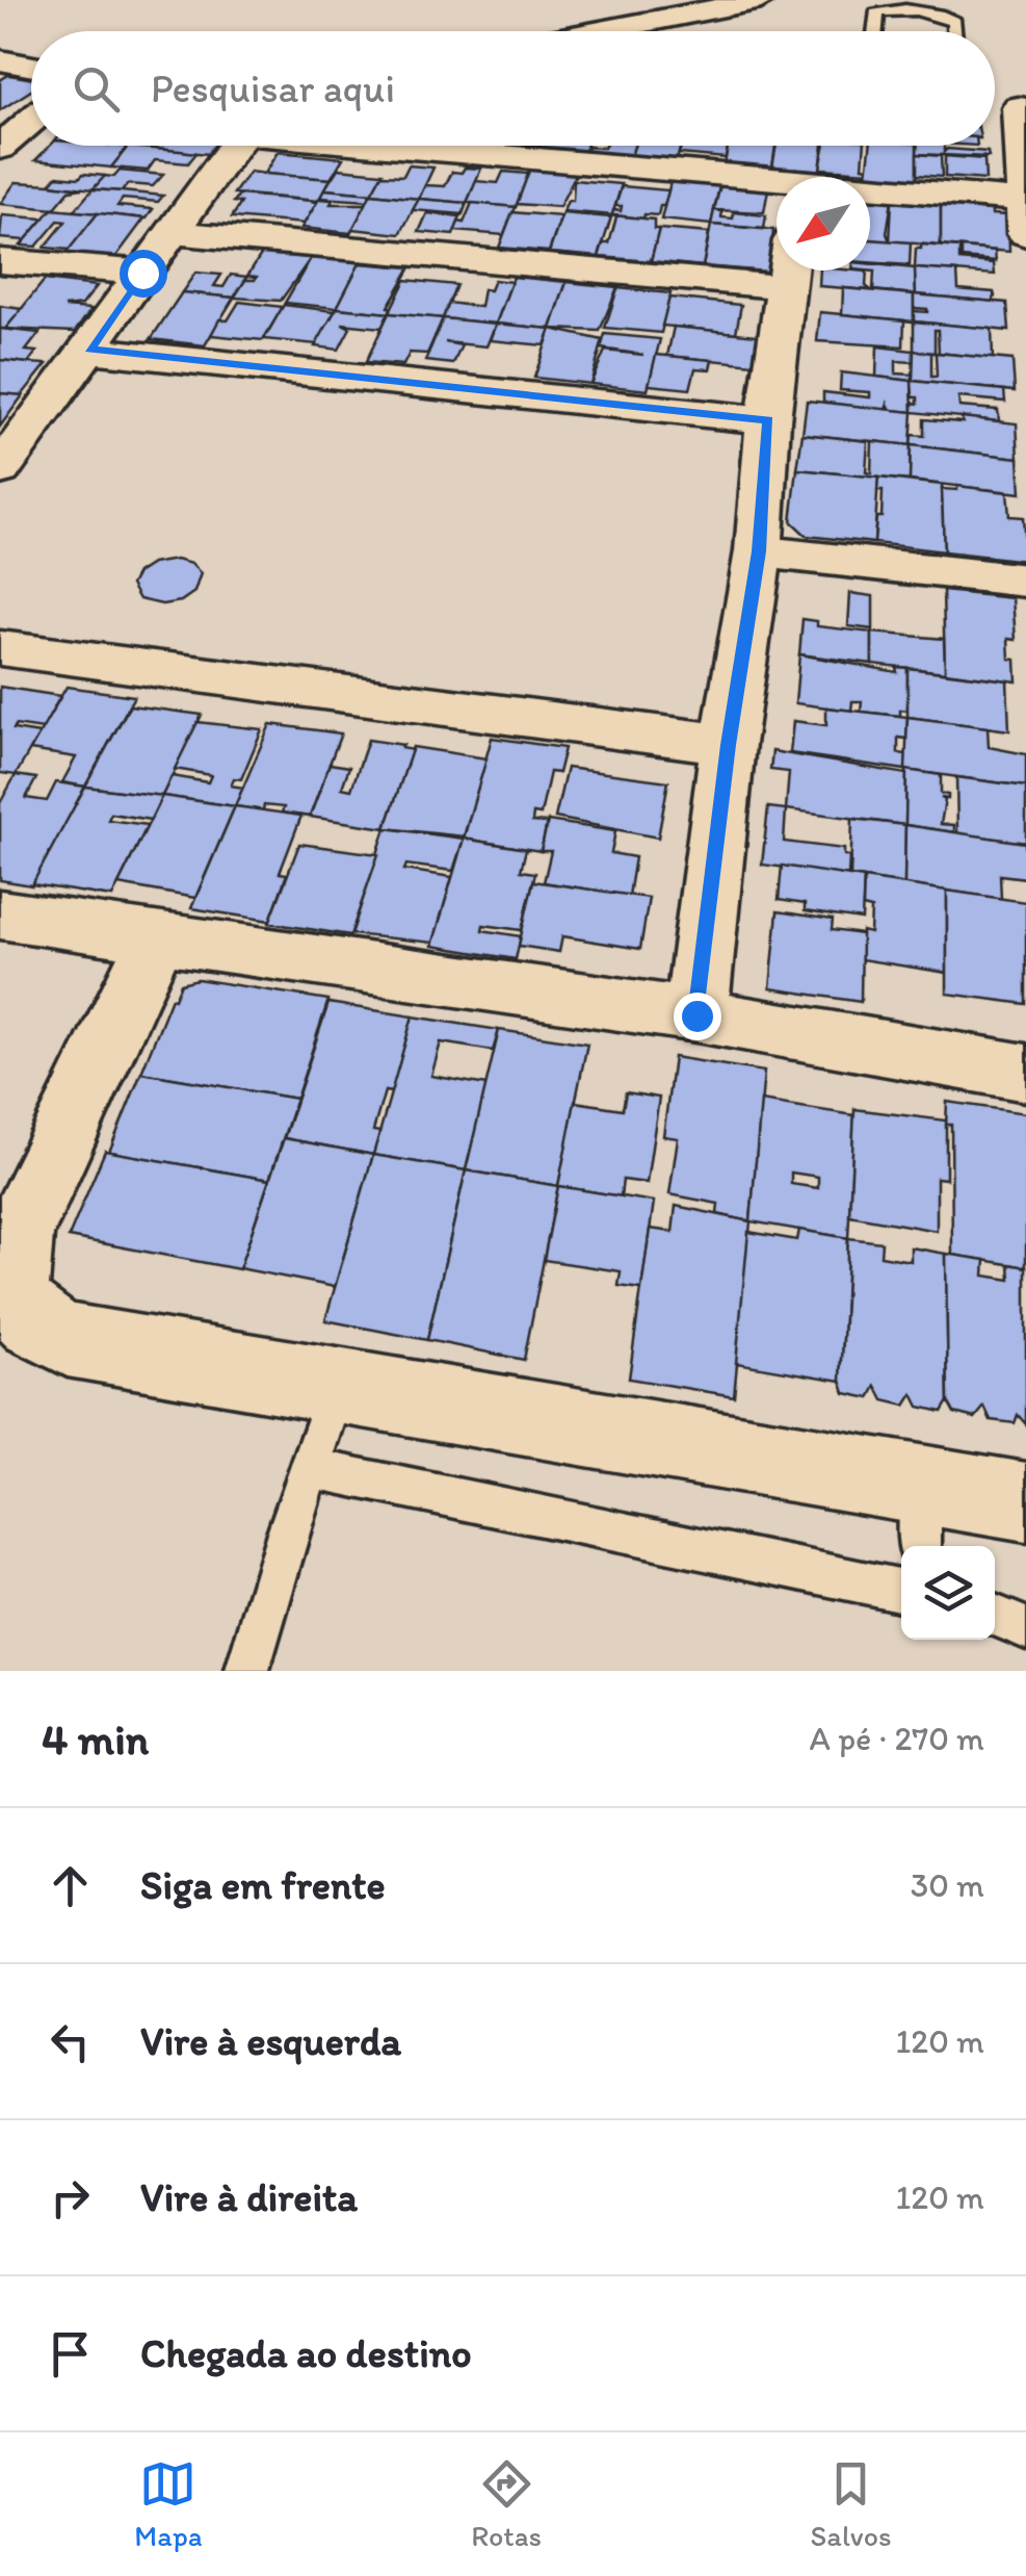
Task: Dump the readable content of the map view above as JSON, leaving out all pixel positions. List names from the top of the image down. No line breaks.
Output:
{"north":"bottom left","page":{"search":"Pesquisar aqui","heading":["4 min","A pé · 270 m"],"list":[["Siga em frente","30 m"],["Vire à esquerda","120 m"],["Vire à direita","120 m"],"Chegada ao destino"],"nav":["Mapa","Rotas","Salvos"]}}
